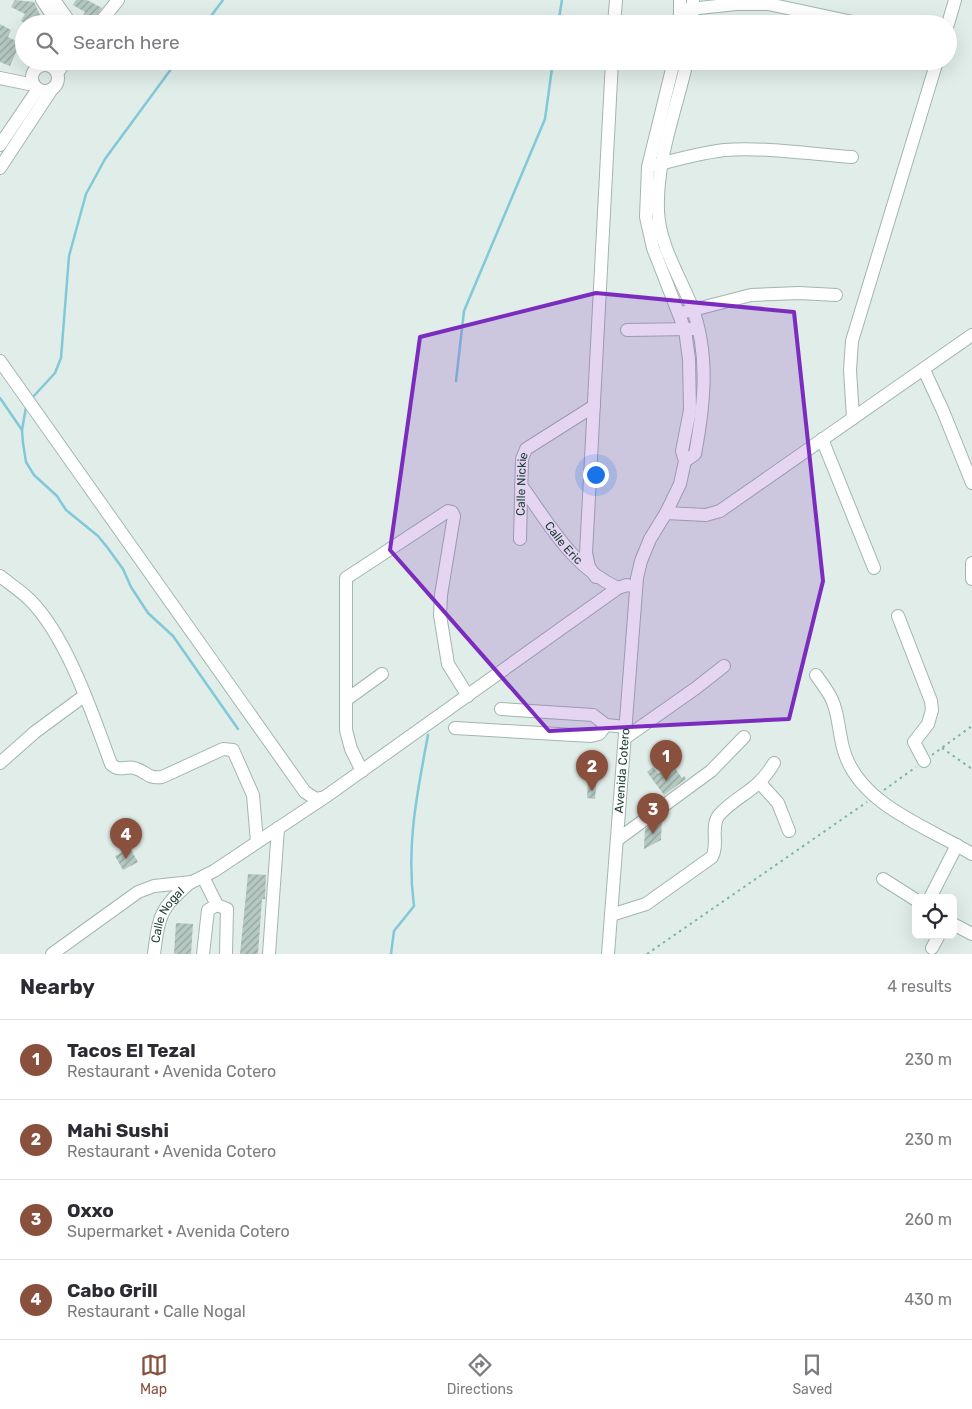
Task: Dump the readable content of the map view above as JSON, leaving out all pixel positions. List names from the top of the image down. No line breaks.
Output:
{"streets":{"street":["Calle Nickie","Calle Eric","Avenida Cotero","Calle Nogal"]},"crossings":[["Calle Nickie","Calle Eric"],["Calle Eric","Calle Nogal"]],"page":{"search":"Search here","pins":["1","2","3","4"],"heading":["Nearby","4 results"],"list":[{"mark":"1","name":"Tacos El Tezal","note":"Restaurant · Avenida Cotero","value":"230 m"},{"mark":"2","name":"Mahi Sushi","note":"Restaurant · Avenida Cotero","value":"230 m"},{"mark":"3","name":"Oxxo","note":"Supermarket · Avenida Cotero","value":"260 m"},{"mark":"4","name":"Cabo Grill","note":"Restaurant · Calle Nogal","value":"430 m"}],"nav":["Map","Directions","Saved"]}}
